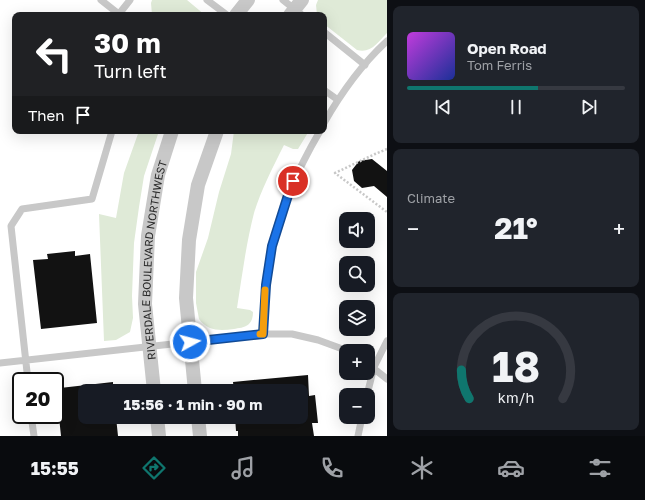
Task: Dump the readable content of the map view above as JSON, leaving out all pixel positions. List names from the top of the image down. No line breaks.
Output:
{"streets":{"street":["RIVERDALE BOULEVARD NORTHWEST"]},"page":{"turn":["30 m","Turn left"],"song":["Open Road","Tom Ferris"],"then":"Then","tile":"Climate","map_buttons":["+","−"],"heat":["−","21°","+"],"limit":"20","trip":"15:56 · 1 min · 90 m","tabs":"15:55","gauge":["18","km/h"]}}
